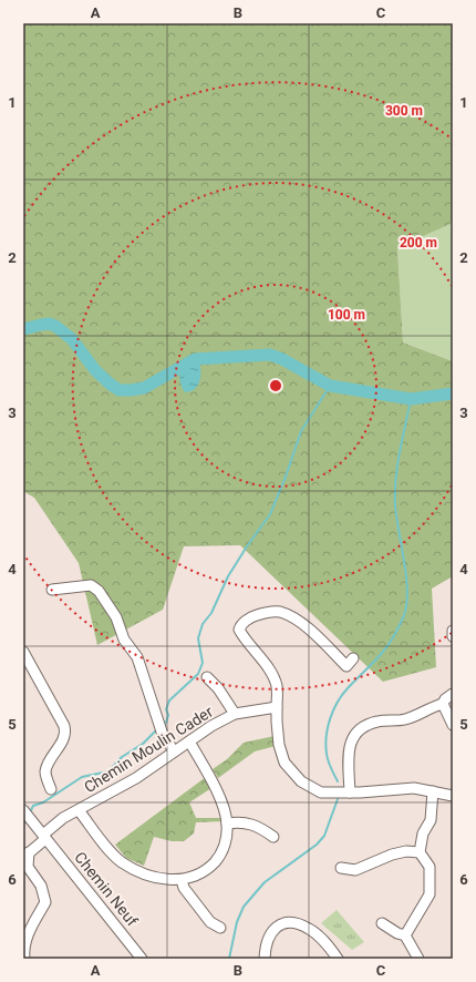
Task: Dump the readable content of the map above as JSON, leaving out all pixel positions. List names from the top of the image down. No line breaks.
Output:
{"streets":{"street":["Chemin Moulin Cader","Chemin Neuf"]},"crossings":[["Chemin Moulin Cader","Chemin Neuf"]],"grid":{"columns":["A","B","C"],"rows":["1","2","3","4","5","6"]},"rings":["300 m","200 m","100 m"]}
